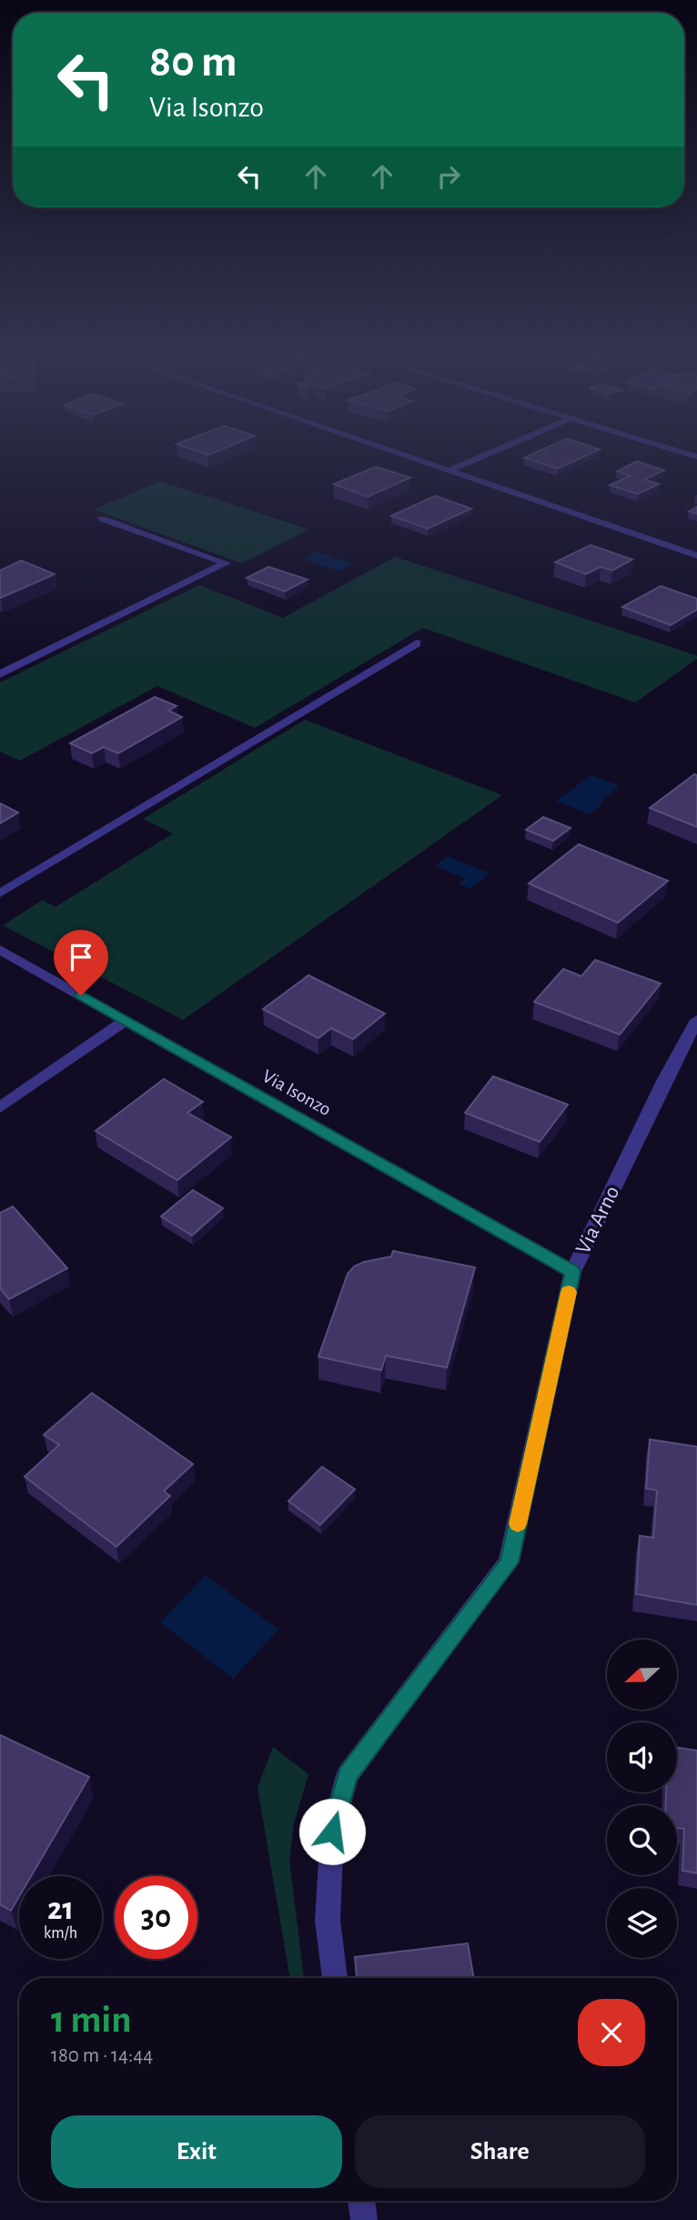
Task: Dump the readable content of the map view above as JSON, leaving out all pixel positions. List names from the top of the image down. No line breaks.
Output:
{"streets":{"street":["Via Isonzo","Via Arno"]},"crossings":[["Via Isonzo","Via Arno"]],"north":"left","page":{"turn":["80 m","Via Isonzo"],"speed":"21 km/h","limit":"30","heading":["1 min","180 m · 14:44"],"buttons":["Exit","Share"]}}
